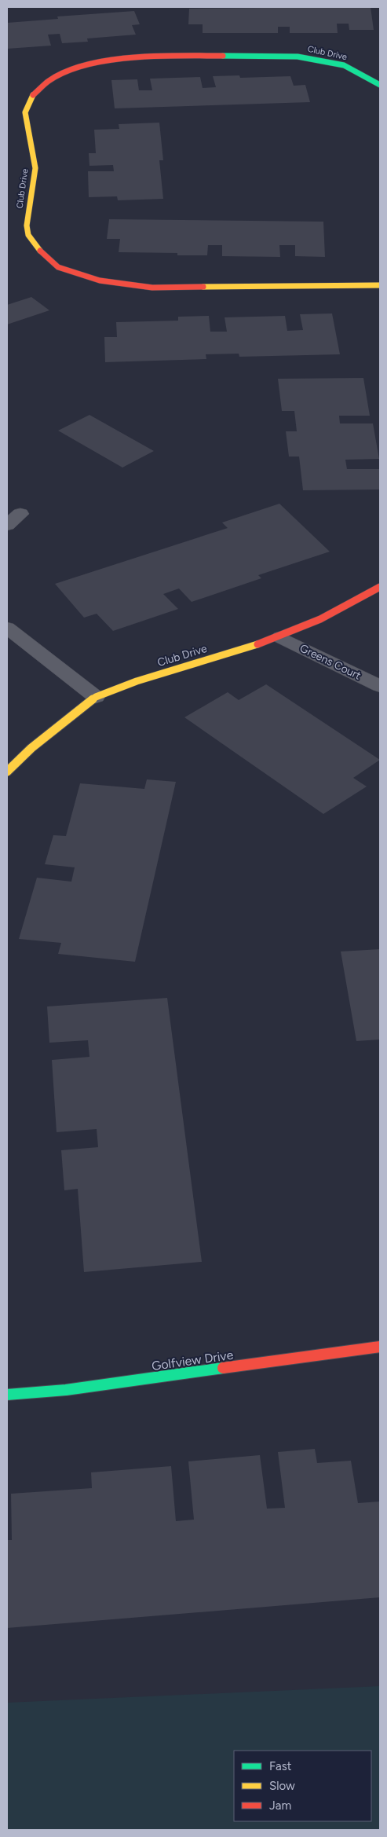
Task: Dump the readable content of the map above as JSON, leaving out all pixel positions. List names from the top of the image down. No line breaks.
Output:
{"streets":{"street":["Club Drive","Greens Court","Golfview Drive"]},"crossings":[["Club Drive","Greens Court"]],"legend":["Fast","Slow","Jam"]}
